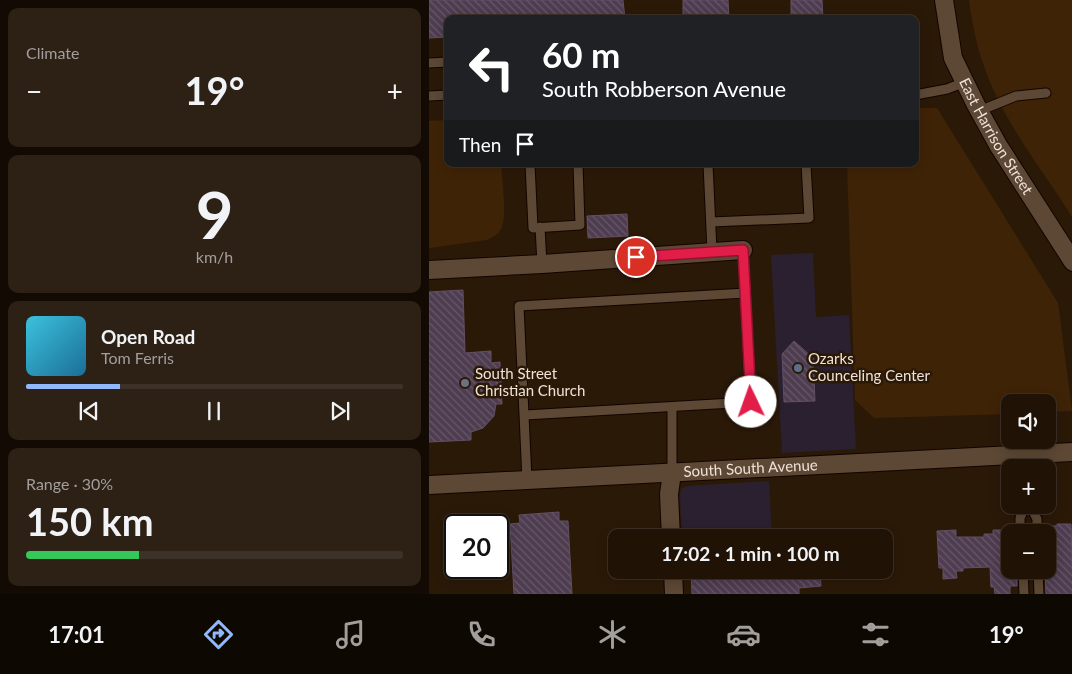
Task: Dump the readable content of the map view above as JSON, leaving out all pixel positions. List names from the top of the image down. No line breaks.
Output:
{"streets":{"street":["East Harrison Street","South South Avenue"]},"places":["Ozarks Counceling Center","South Street Christian Church"],"page":{"tile":["Climate",["9","km/h"],["Range · 30%","150 km"]],"turn":["60 m","South Robberson Avenue"],"heat":["−","19°","+"],"then":"Then","song":["Open Road","Tom Ferris"],"map_buttons":["+","−"],"limit":"20","trip":"17:02 · 1 min · 100 m","tabs":["17:01","19°"]}}
